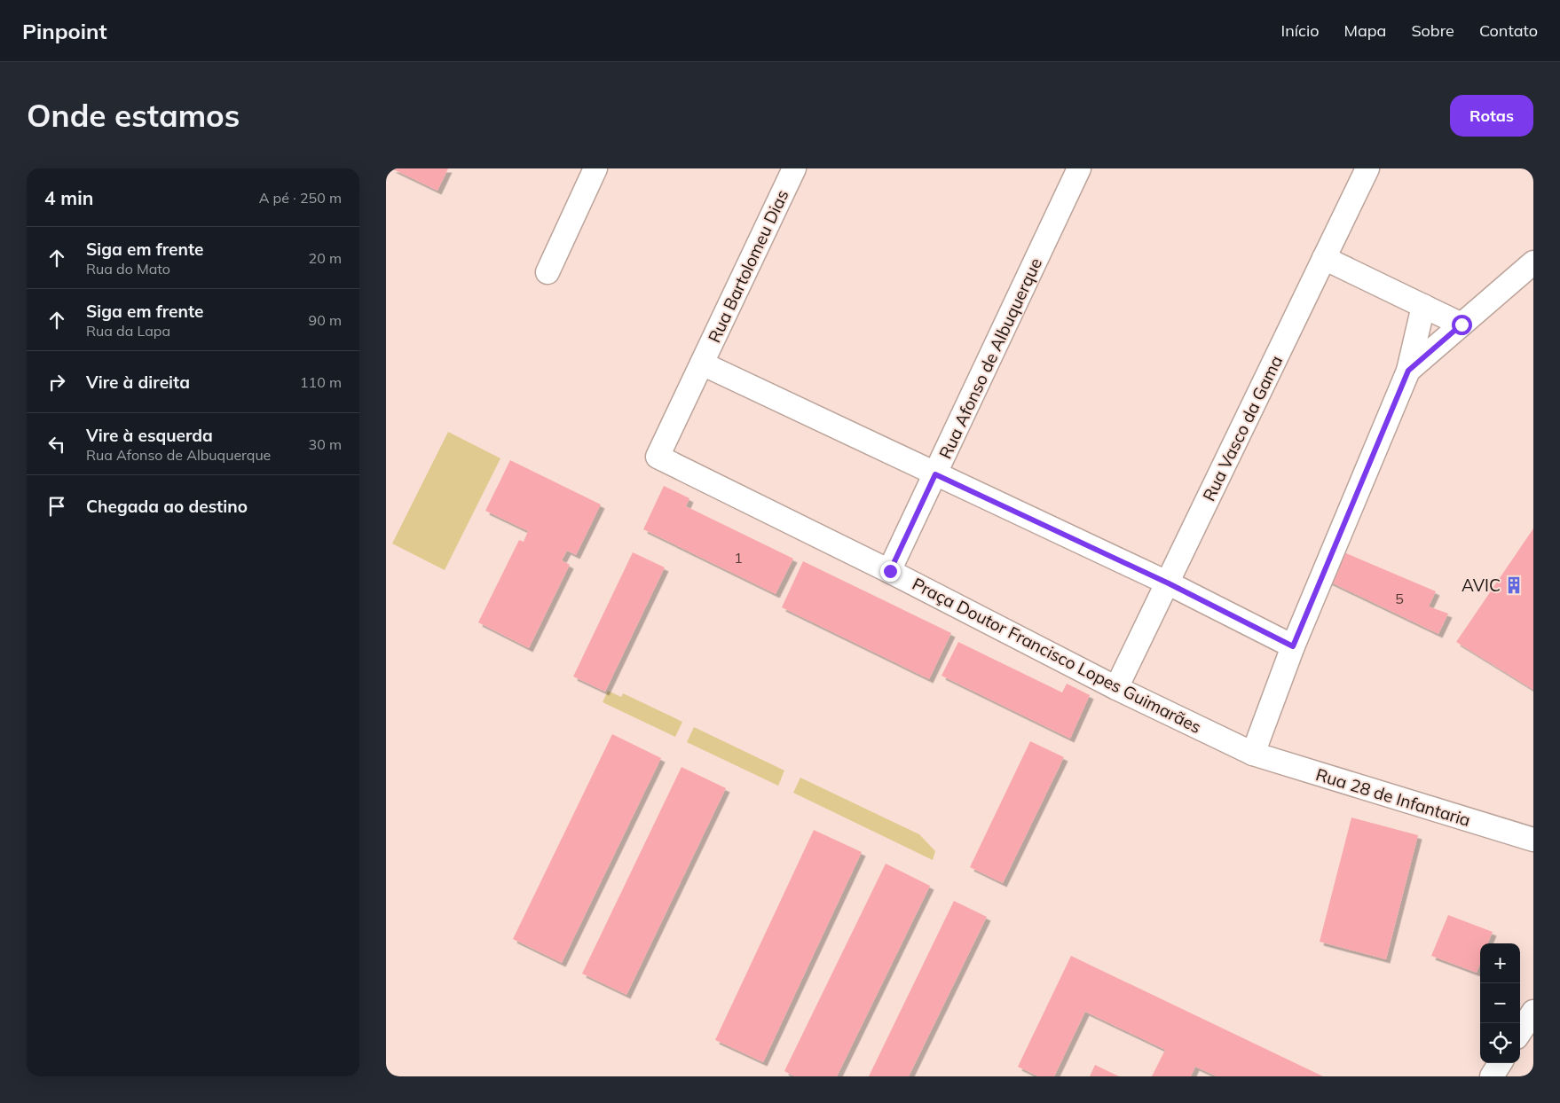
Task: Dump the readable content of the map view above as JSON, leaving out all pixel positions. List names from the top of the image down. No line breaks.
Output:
{"streets":{"street":["Rua Bartolomeu Dias","Rua Afonso de Albuquerque","Rua Vasco da Gama","Praça Doutor Francisco Lopes Guimarães","Rua 28 de Infantaria"]},"crossings":[["Rua Bartolomeu Dias","Praça Doutor Francisco Lopes Guimarães"],["Rua Afonso de Albuquerque","Praça Doutor Francisco Lopes Guimarães"],["Rua Vasco da Gama","Praça Doutor Francisco Lopes Guimarães"],["Praça Doutor Francisco Lopes Guimarães","Rua 28 de Infantaria"]],"places":{"building":["AVIC"]},"house_numbers":["1","5"],"page":{"header":"Pinpoint","nav":["Início","Mapa","Sobre","Contato"],"buttons":"Rotas","title":"Onde estamos","heading":["4 min","A pé · 250 m"],"list":[["Siga em frente","Rua do Mato","20 m"],["Siga em frente","Rua da Lapa","90 m"],["Vire à direita","110 m"],["Vire à esquerda","Rua Afonso de Albuquerque","30 m"],"Chegada ao destino"],"map_buttons":["+","−"]}}
